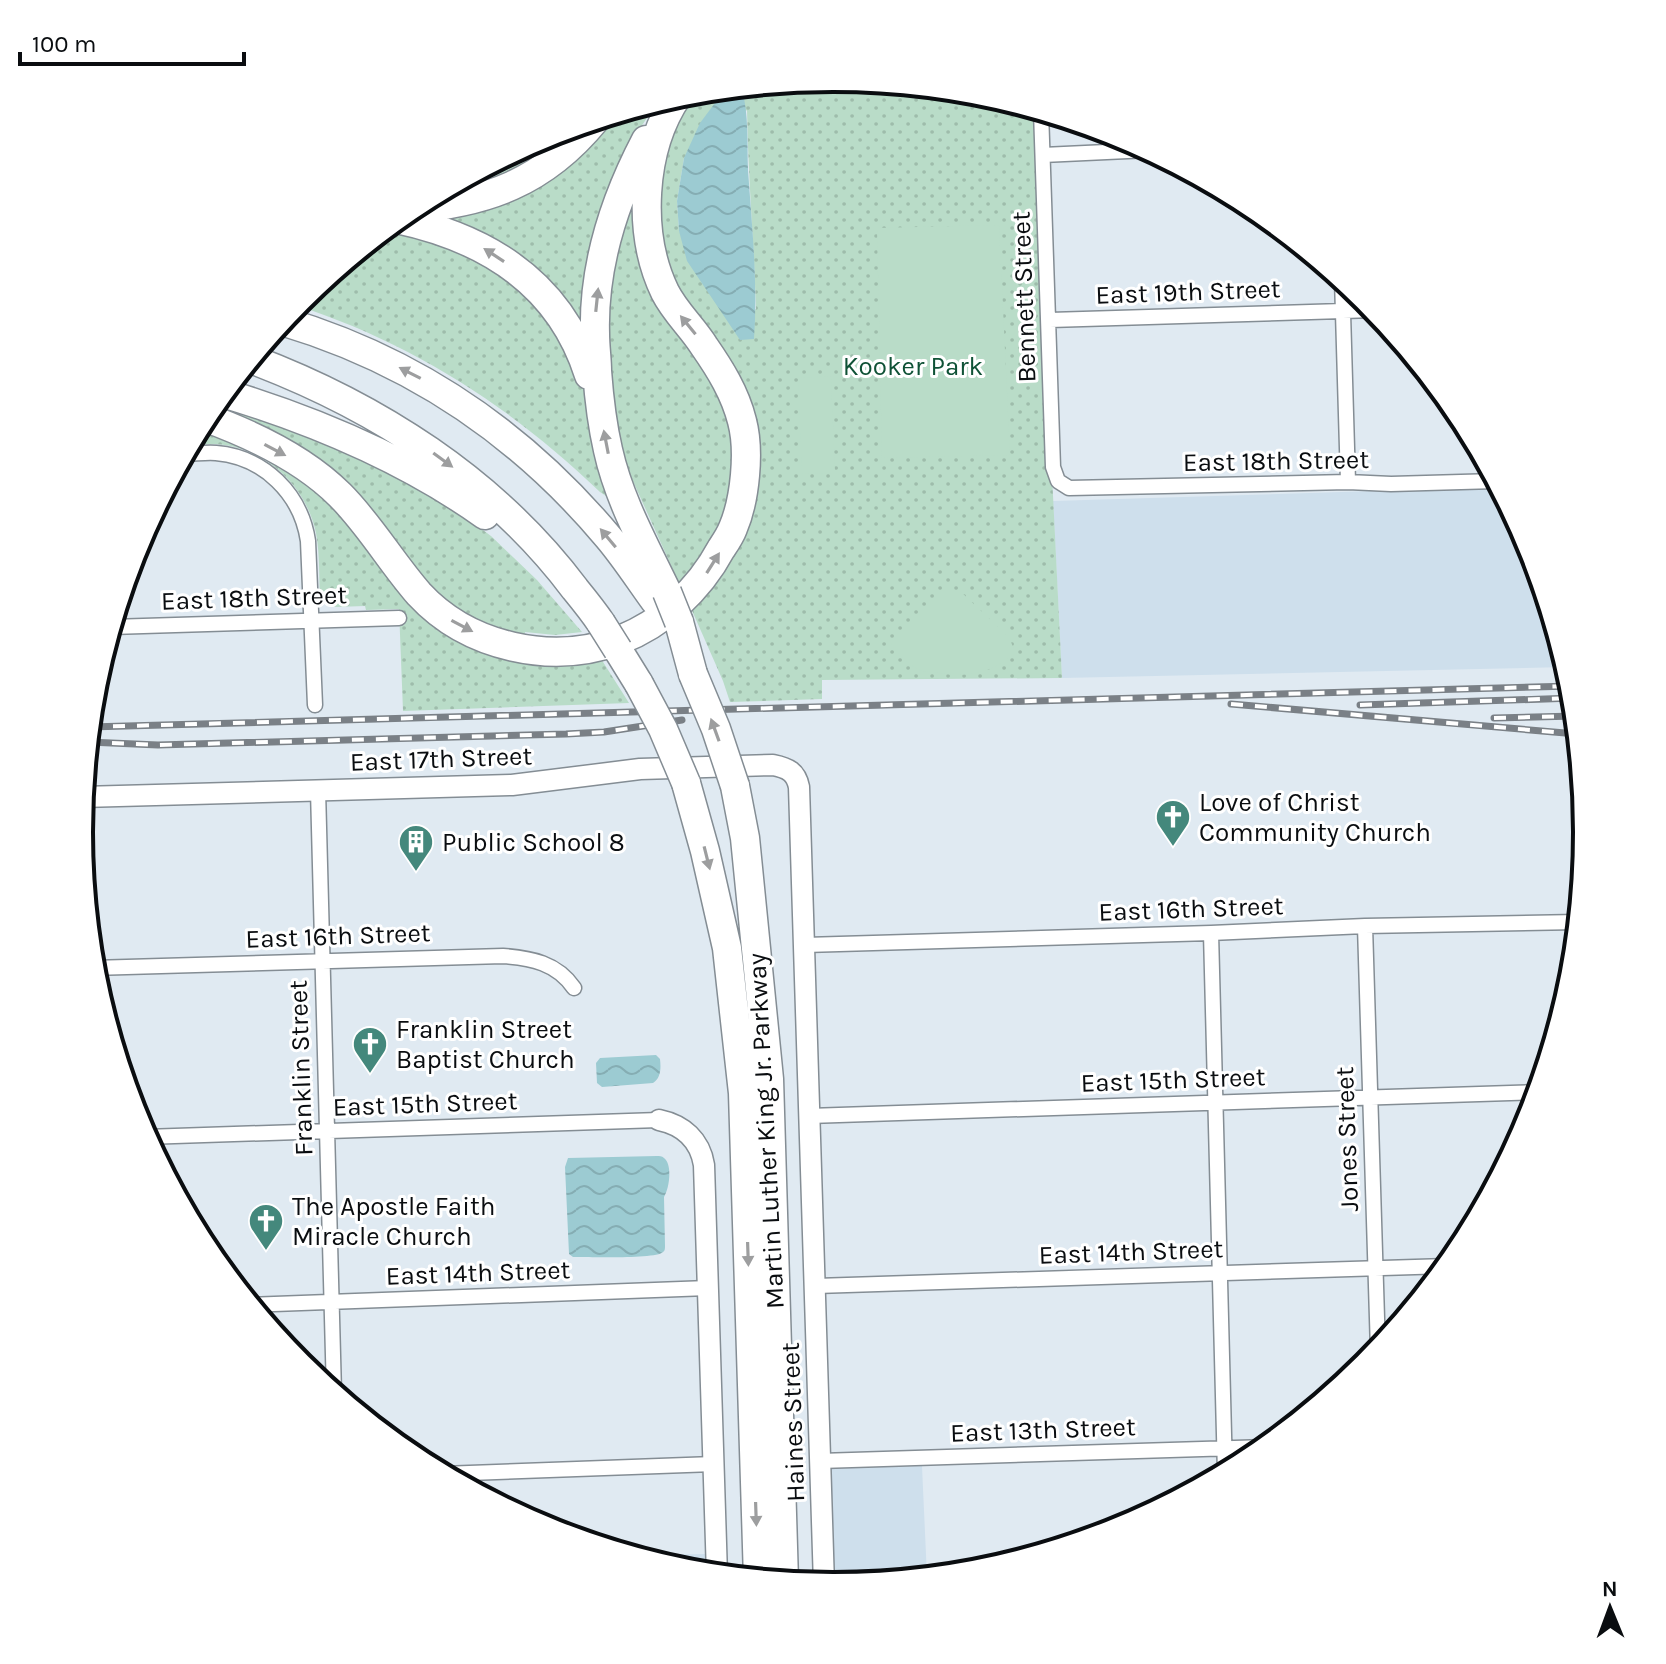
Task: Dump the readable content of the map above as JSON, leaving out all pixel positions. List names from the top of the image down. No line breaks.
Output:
{"streets":{"highway":["Martin Luther King Jr. Parkway"],"street":["East 19th Street","Bennett Street","East 18th Street","East 17th Street","East 16th Street","Franklin Street","East 15th Street","Jones Street","East 14th Street","Haines Street","East 13th Street"]},"crossings":[["East 19th Street","Bennett Street"],["Bennett Street","East 18th Street"],["East 17th Street","Franklin Street"],["East 17th Street","Haines Street"],["East 16th Street","Franklin Street"],["East 16th Street","Jones Street"],["East 16th Street","Haines Street"],["Franklin Street","East 15th Street"],["Franklin Street","East 14th Street"],["East 15th Street","Jones Street"],["East 15th Street","Haines Street"],["Jones Street","East 14th Street"],["East 14th Street","Haines Street"],["Haines Street","East 13th Street"]],"parks":["Kooker Park"],"places":{"church":["Love of Christ Community Church","Franklin Street Baptist Church","The Apostle Faith Miracle Church"],"building":["Public School 8"]},"scale_bar":"100 m","north":"top"}
